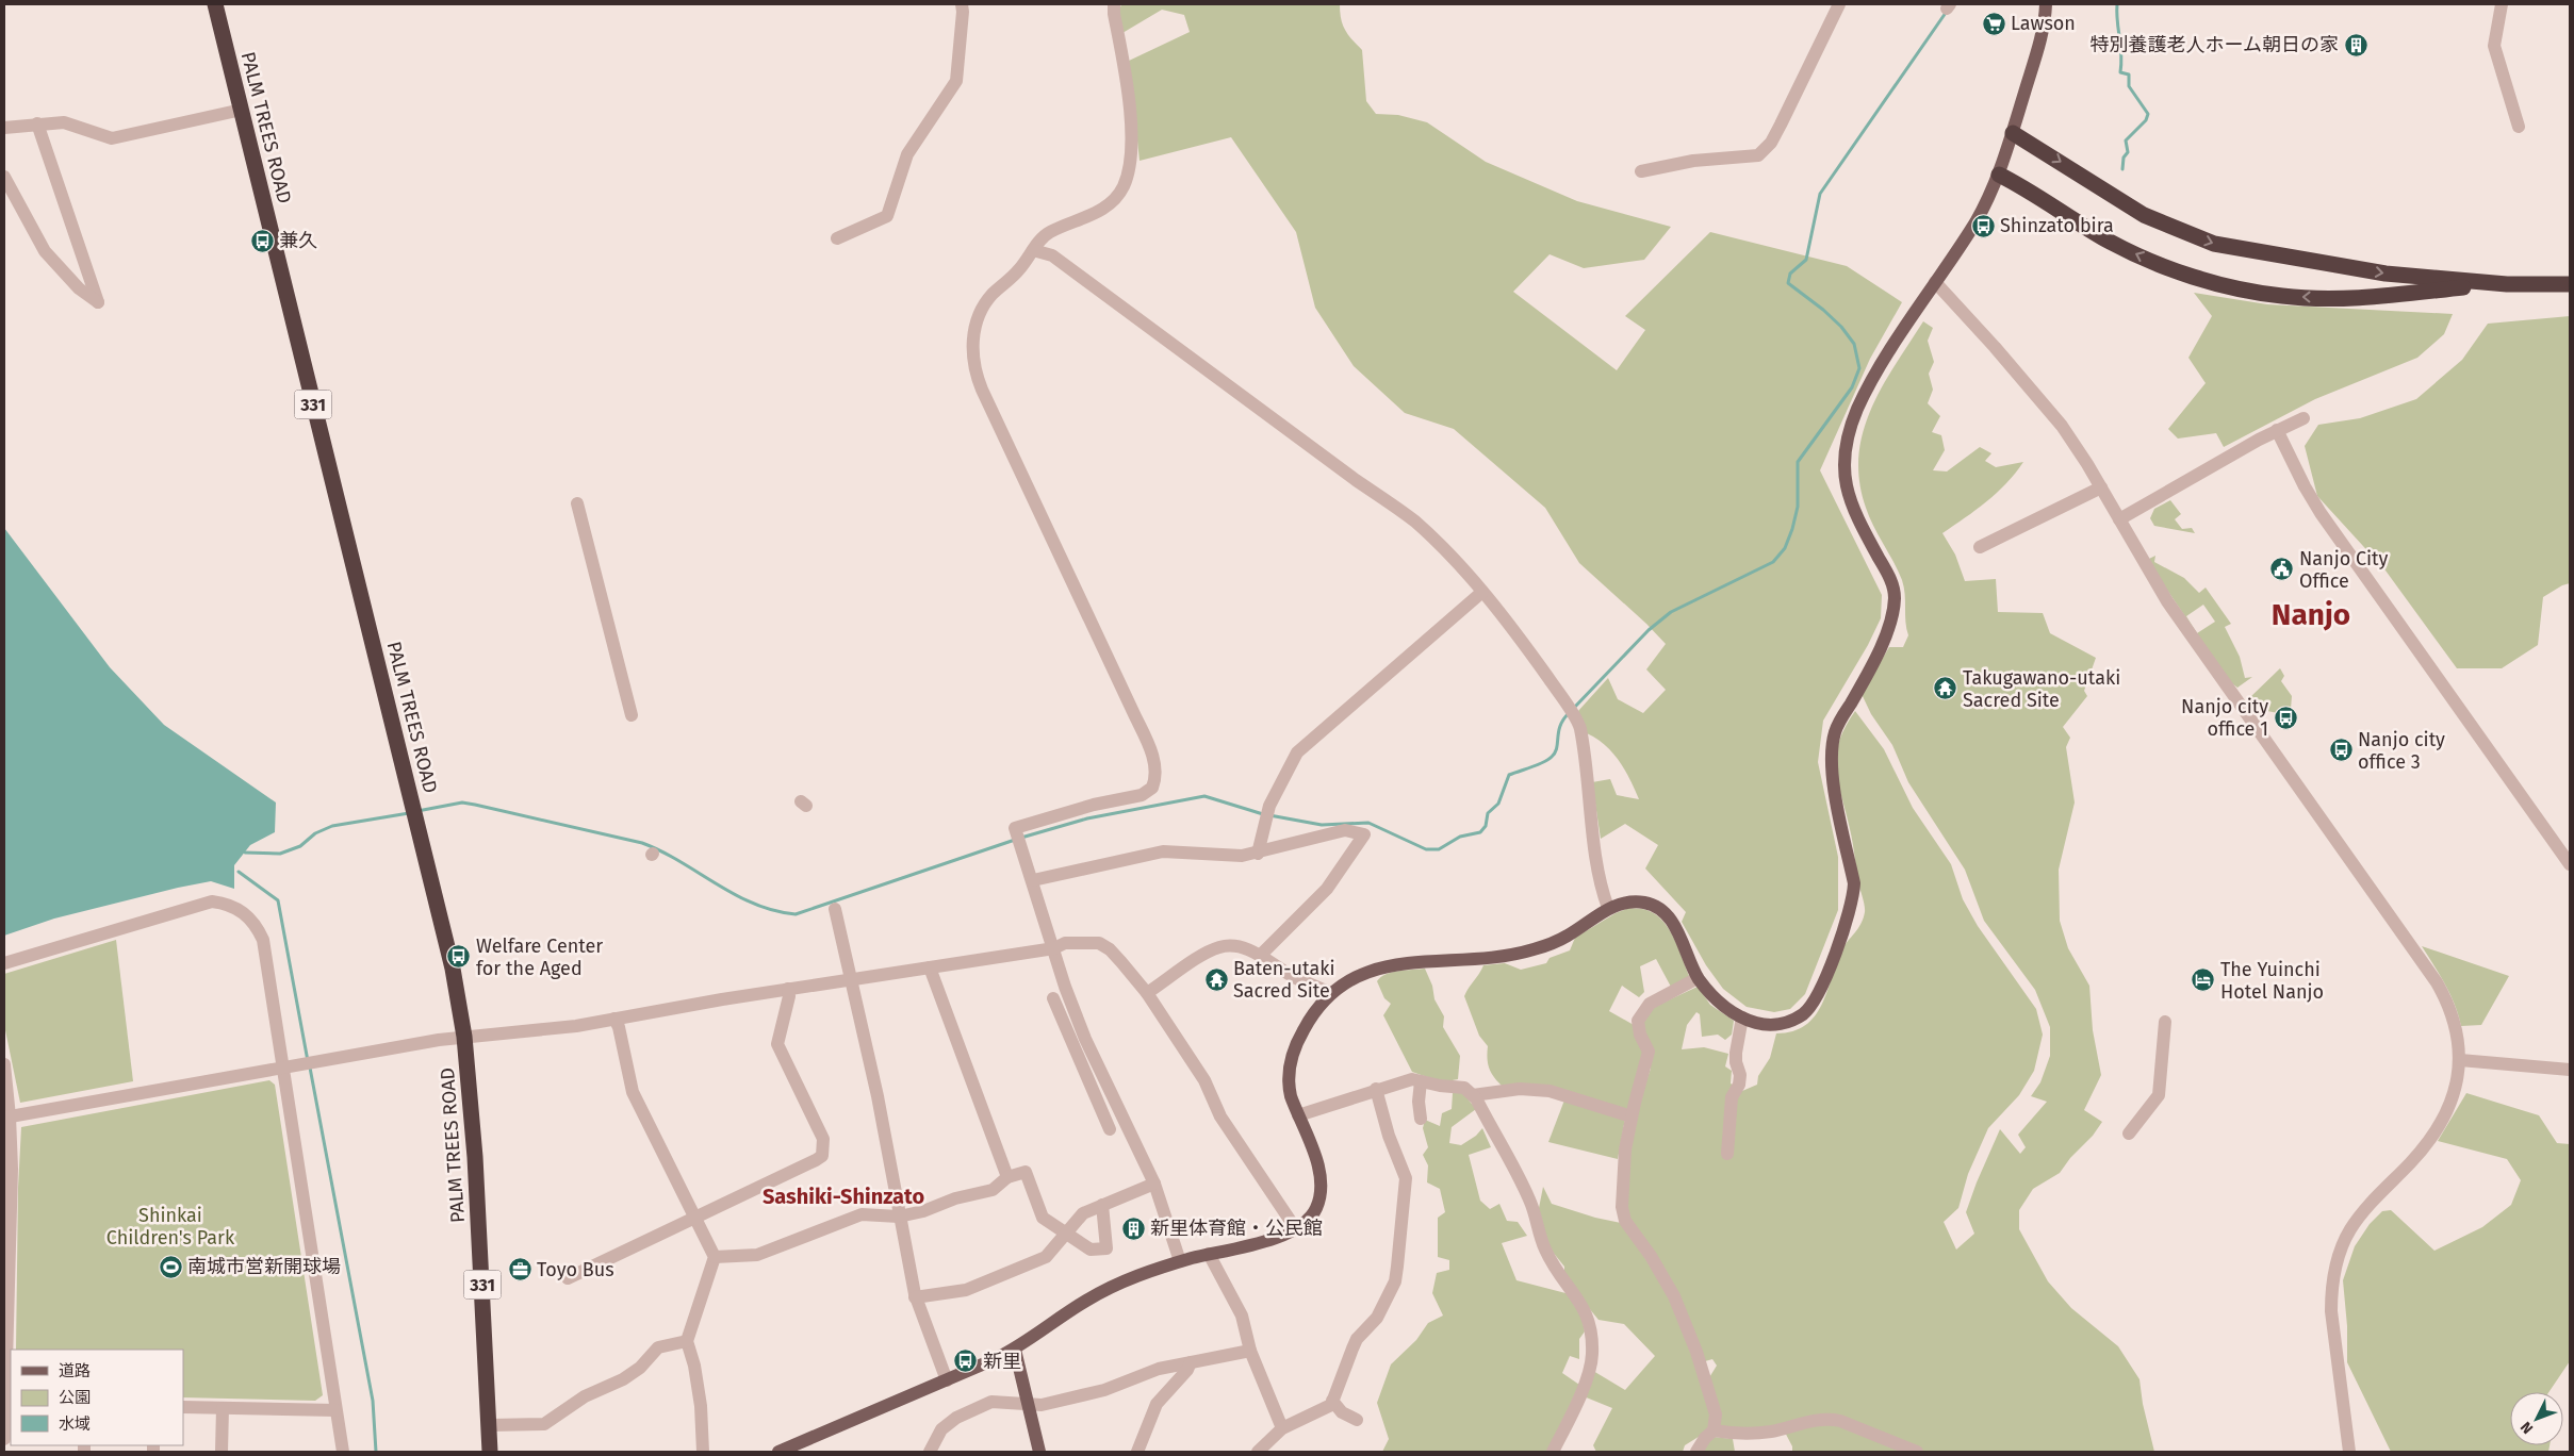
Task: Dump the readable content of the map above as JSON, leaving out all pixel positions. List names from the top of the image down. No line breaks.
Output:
{"streets":{"highway":["PALM TREES ROAD","331"]},"districts":["Nanjo","Sashiki-Shinzato"],"parks":["Shinkai Children's Park"],"places":{"supermarket":["Lawson"],"building":["特別養護老人ホーム朝日の家","新里体育館・公民館"],"bus stop":["Shinzato bira","兼久","Nanjo city office 1","Nanjo city office 3","Welfare Center for the Aged","新里"],"public building":["Nanjo City Office"],"temple":["Takugawano-utaki Sacred Site","Baten-utaki Sacred Site"],"hotel":["The Yuinchi Hotel Nanjo"],"sports":["南城市営新開球場"],"office":["Toyo Bus"]},"legend":["道路","公園","水域"],"north":"bottom left"}
